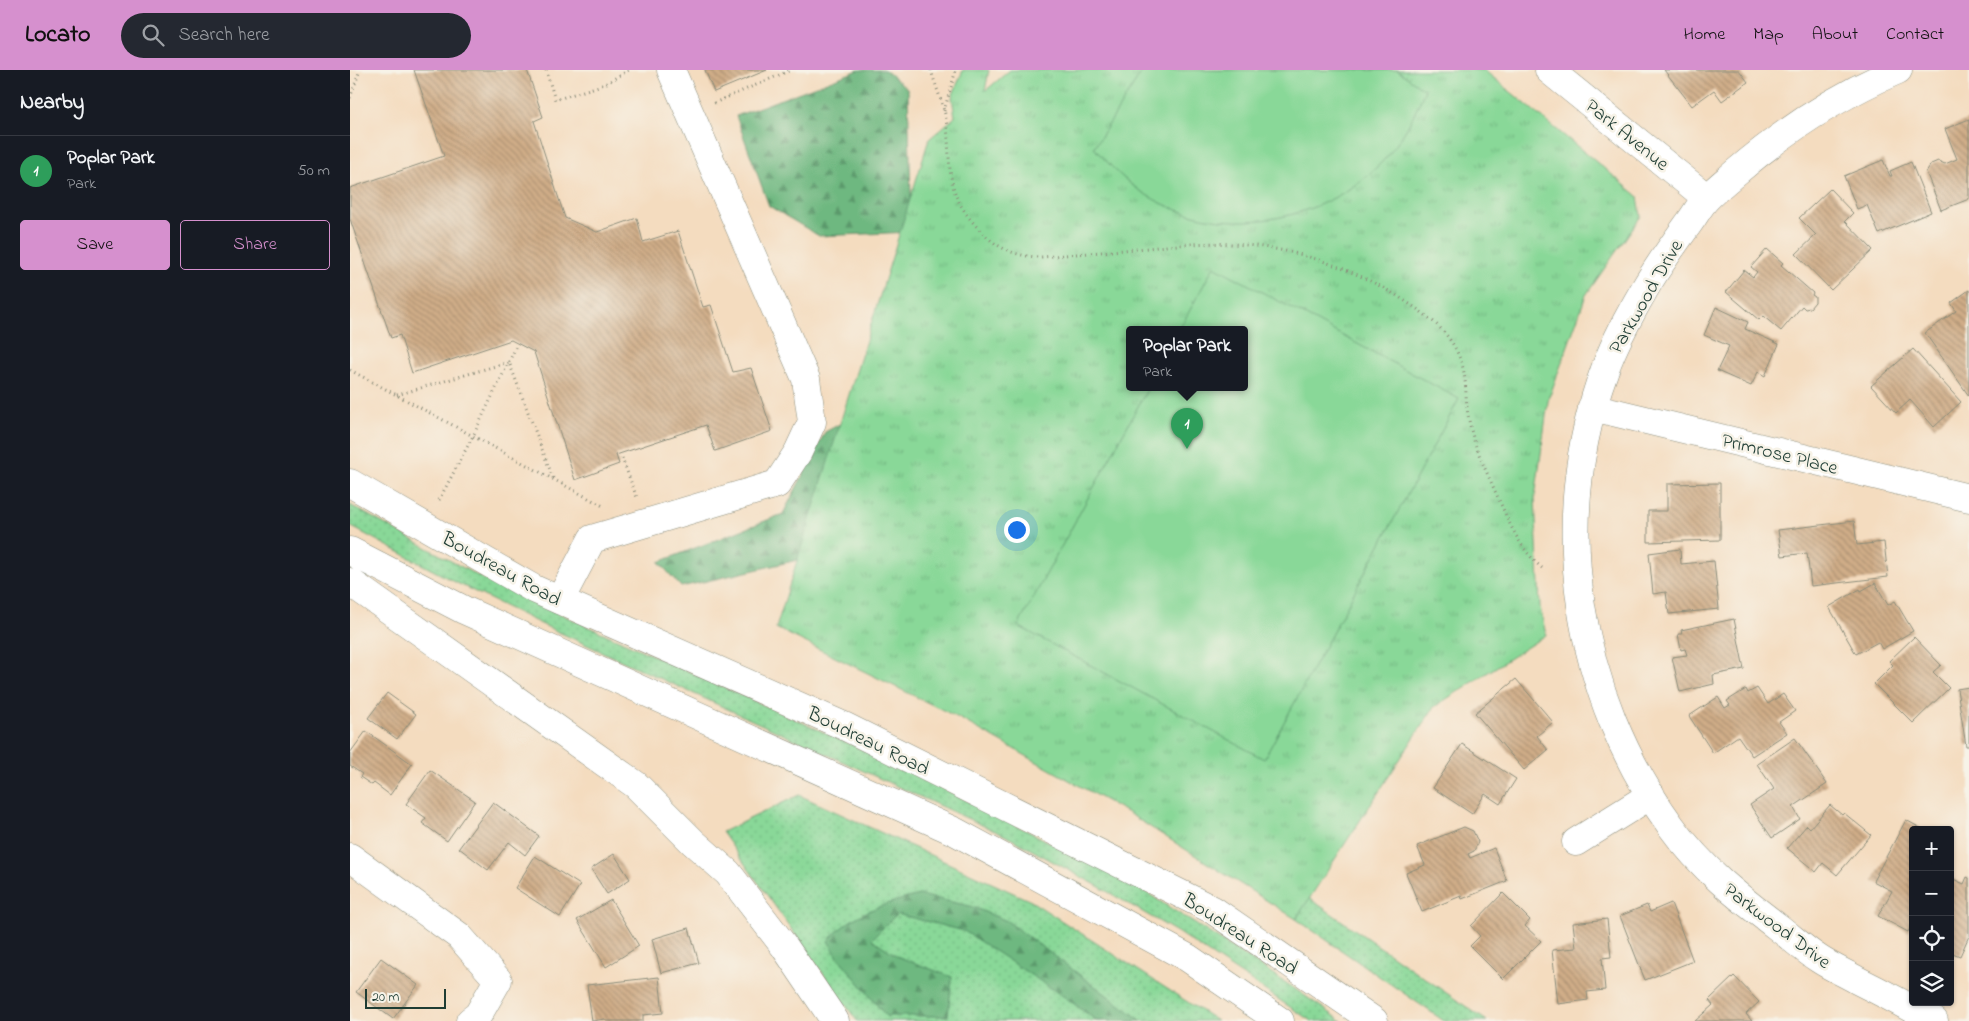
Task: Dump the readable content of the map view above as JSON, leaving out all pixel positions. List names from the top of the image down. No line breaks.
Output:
{"streets":{"main road":["Park Avenue","Parkwood Drive","Primrose Place","Boudreau Road"]},"crossings":[["Park Avenue","Parkwood Drive"],["Parkwood Drive","Primrose Place"]],"scale_bar":"20 m","page":{"header":"Locato","search":"Search here","nav":["Home","Map","About","Contact"],"heading":"Nearby","list":[{"mark":"1","name":"Poplar Park","note":"Park","value":"50 m"}],"buttons":["Save","Share"],"popup":["Poplar Park","Park"],"pins":"1","map_buttons":["+","−"],"scale":"20 m"}}
